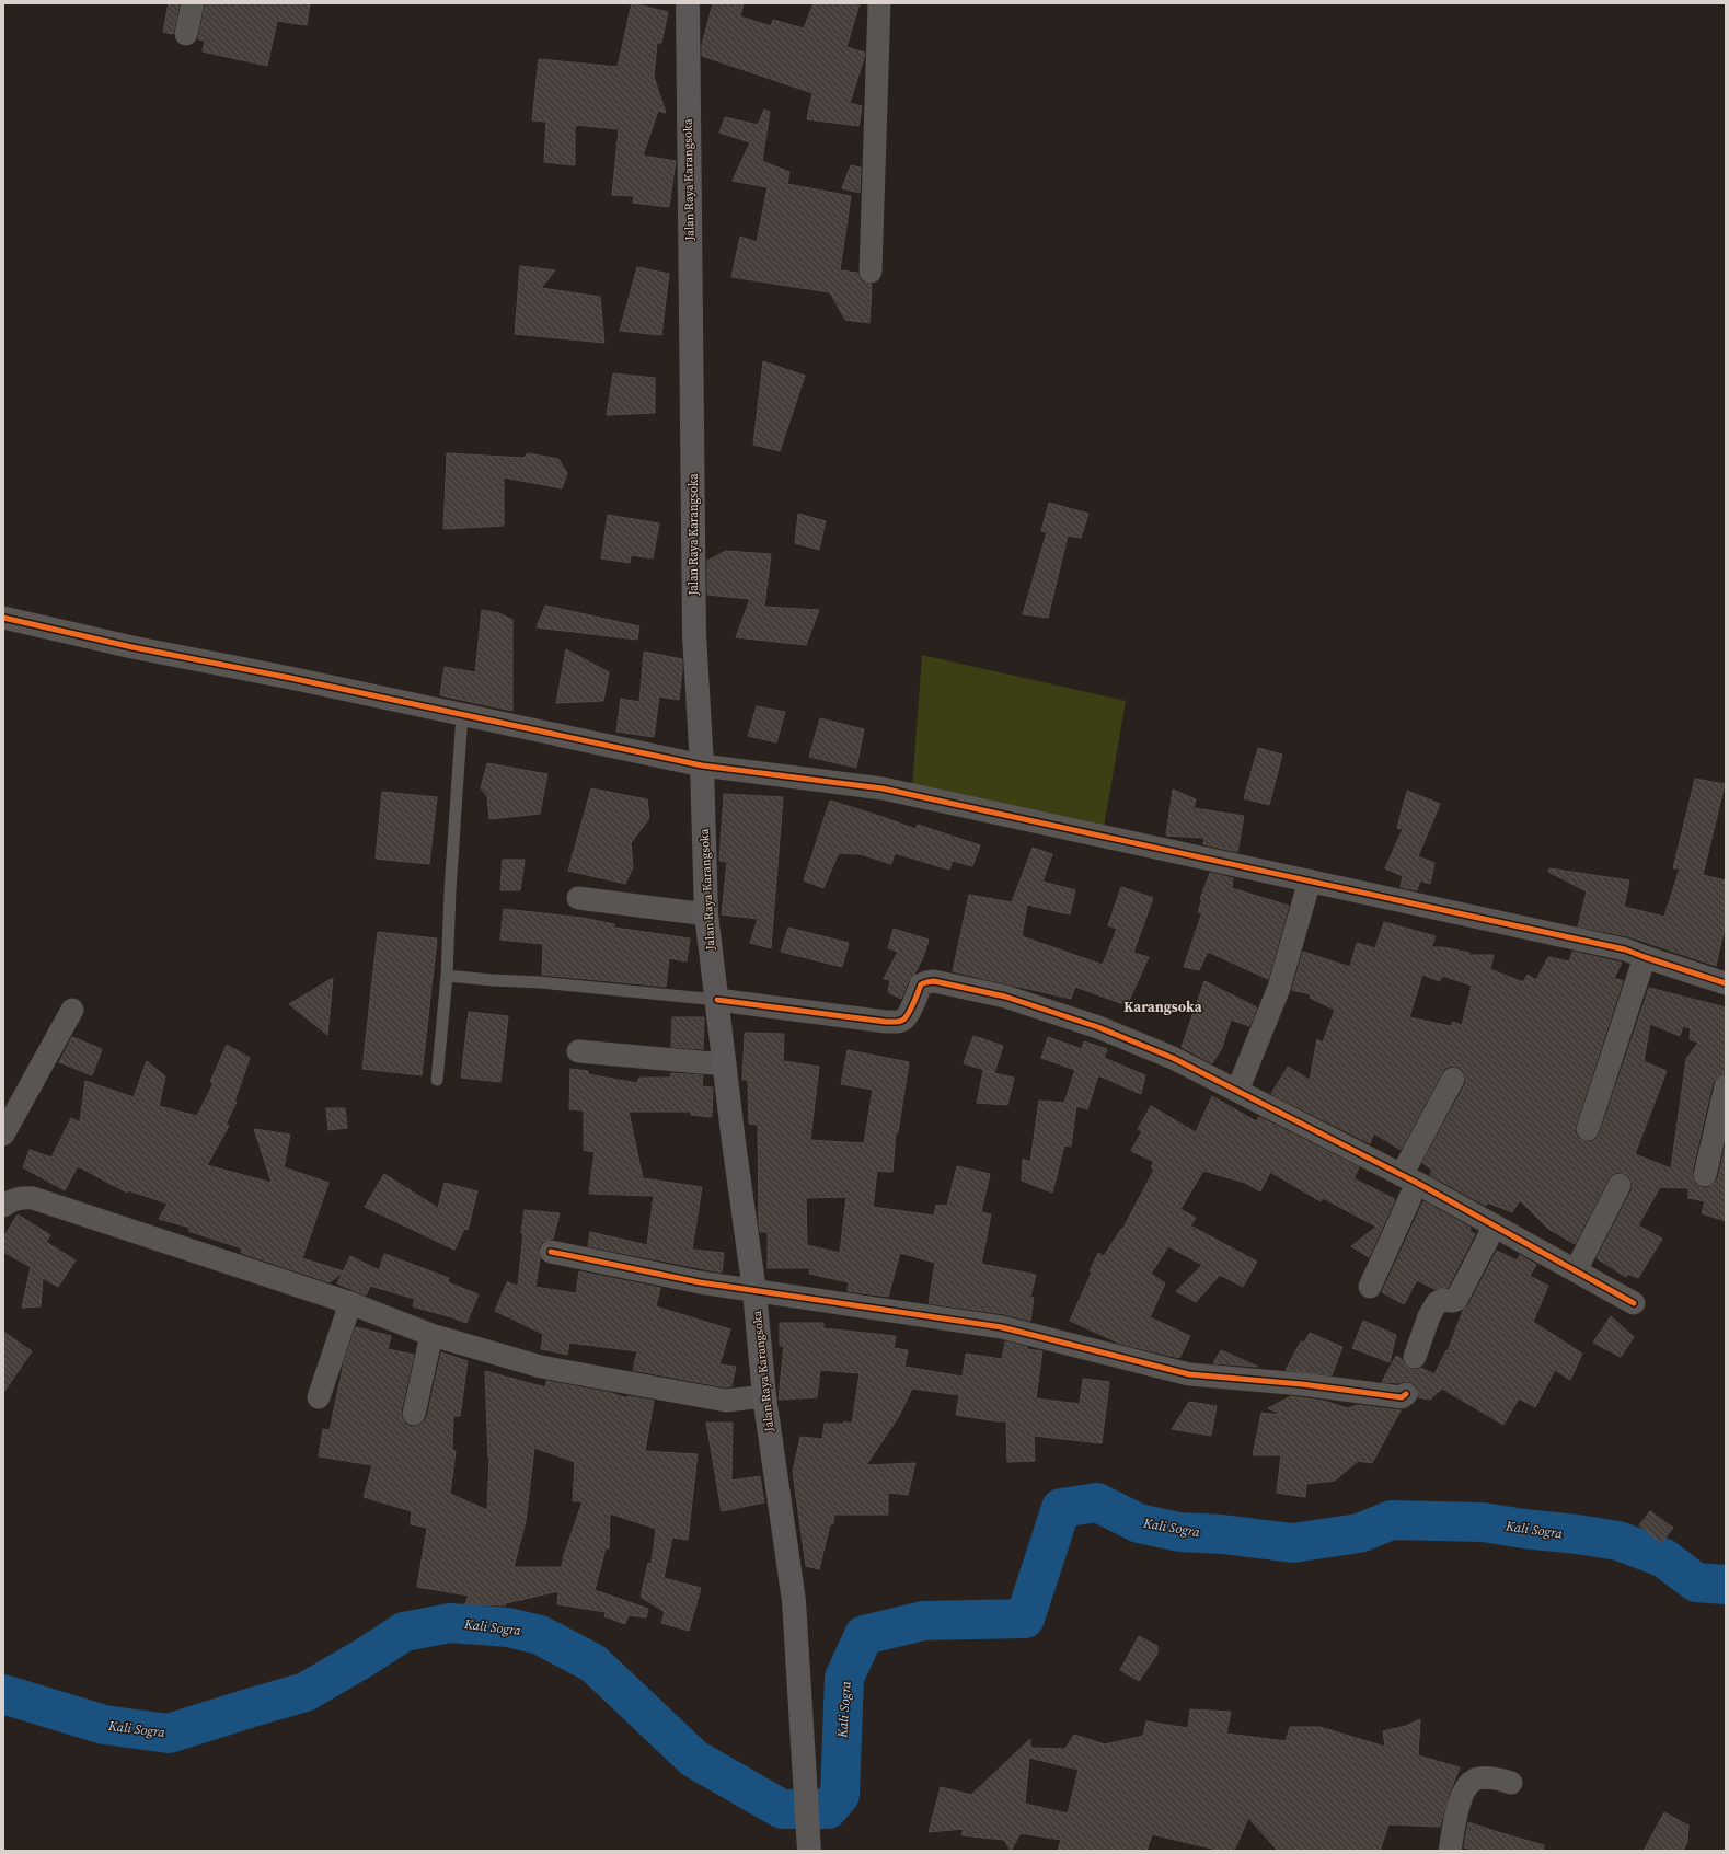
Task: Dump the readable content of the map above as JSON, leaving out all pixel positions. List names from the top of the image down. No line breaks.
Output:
{"streets":{"main road":["Jalan Raya Karangsoka"]},"districts":["Karangsoka"],"water":["Kali Sogra"]}
